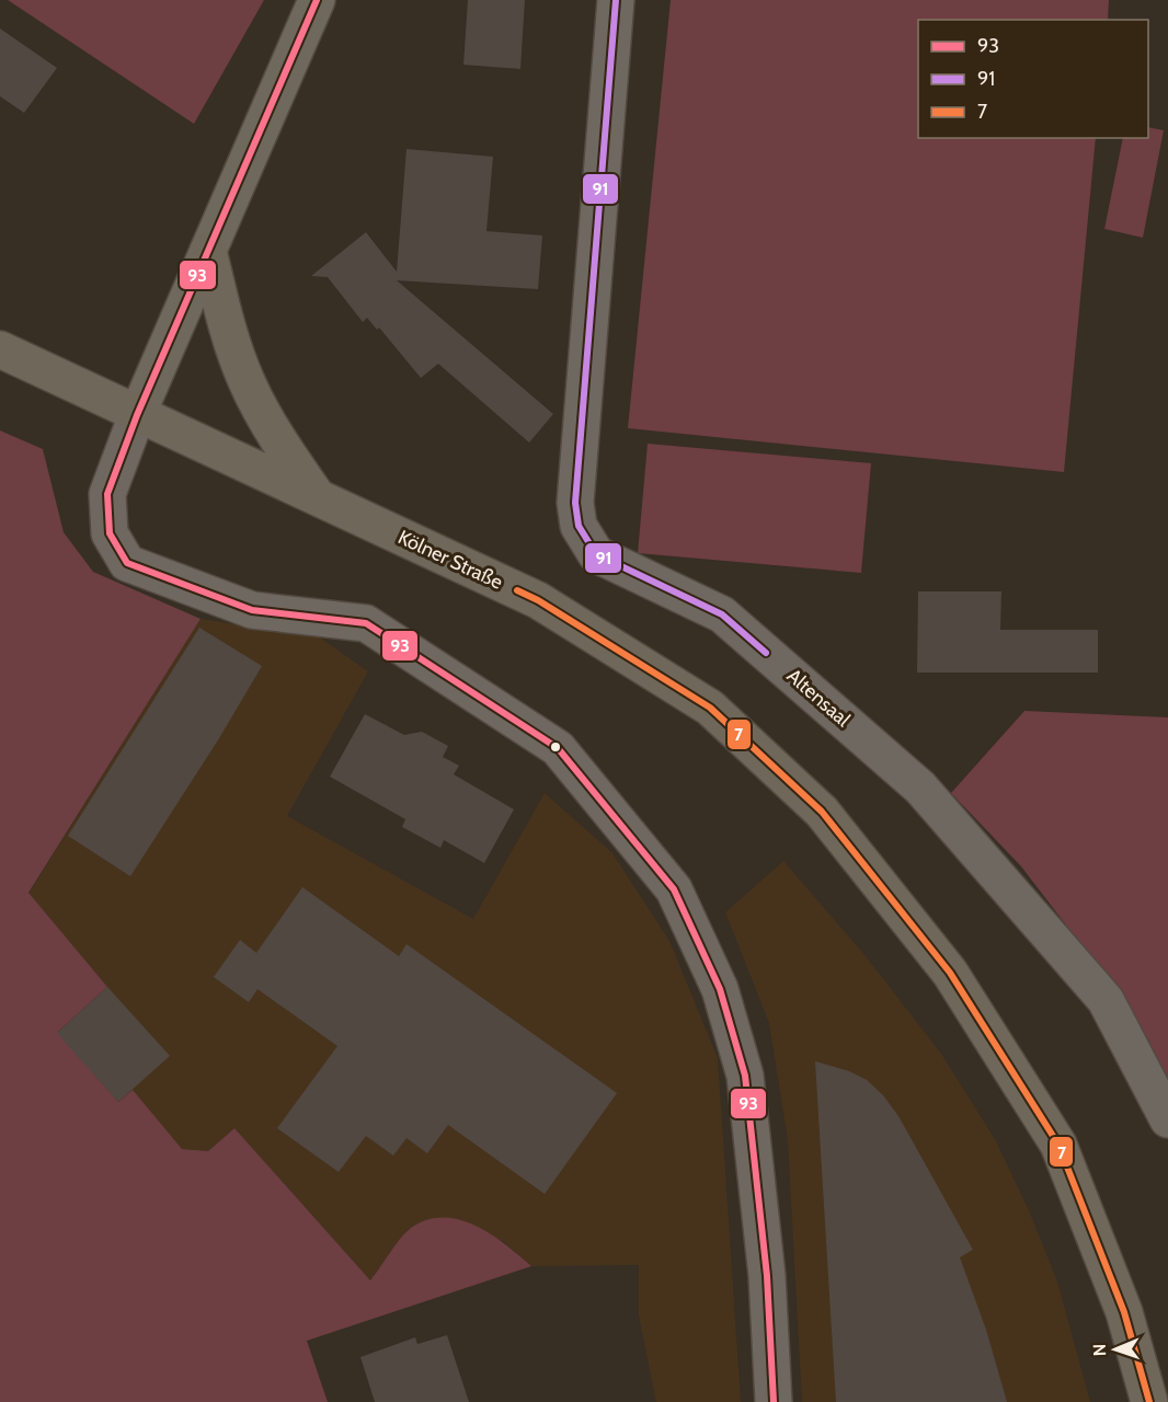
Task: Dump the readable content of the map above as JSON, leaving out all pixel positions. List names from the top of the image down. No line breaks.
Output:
{"streets":{"main road":["Kölner Straße"],"street":["Altensaal"]},"lines":["transit line 93","transit line 91","transit line 7"],"legend":["93","91","7"],"north":"left"}
